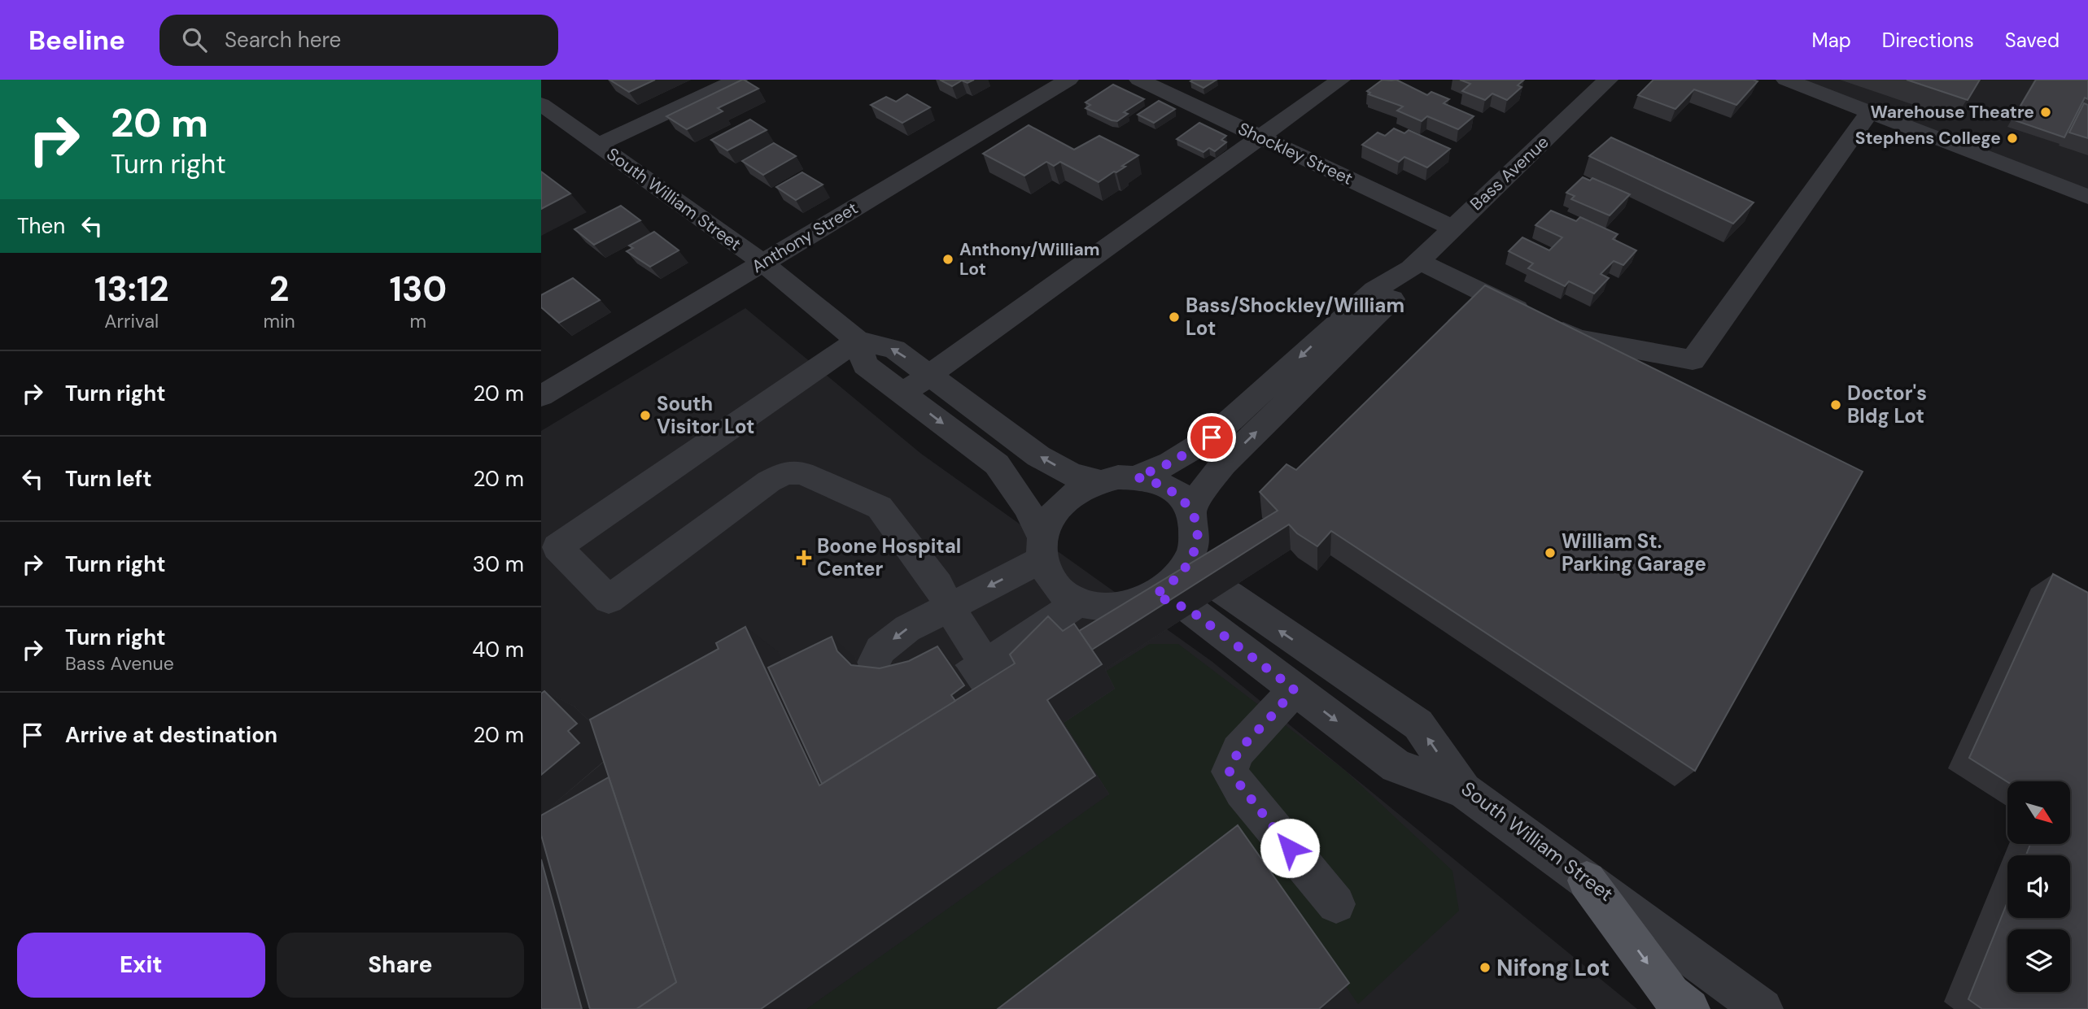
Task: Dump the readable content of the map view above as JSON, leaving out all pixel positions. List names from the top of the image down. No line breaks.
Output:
{"streets":{"street":["Shockley Street","Bass Avenue","South William Street","Anthony Street"]},"crossings":[["Shockley Street","Bass Avenue"],["Bass Avenue","South William Street"],["South William Street","Anthony Street"]],"places":{"other":["Warehouse Theatre","Stephens College","Anthony/William Lot","Bass/Shockley/William Lot","Doctor's Bldg Lot","South Visitor Lot","William St. Parking Garage","Nifong Lot"],"health":["Boone Hospital Center"]},"north":"bottom right","page":{"header":"Beeline","search":"Search here","nav":["Map","Directions","Saved"],"turn":["20 m","Turn right"],"then":"Then","eta":["13:12","Arrival","2","min","130","m"],"list":[{"name":"Turn right","value":"20 m"},{"name":"Turn left","value":"20 m"},{"name":"Turn right","value":"30 m"},{"name":"Turn right","note":"Bass Avenue","value":"40 m"},{"name":"Arrive at destination","value":"20 m"}],"buttons":["Exit","Share"]}}
